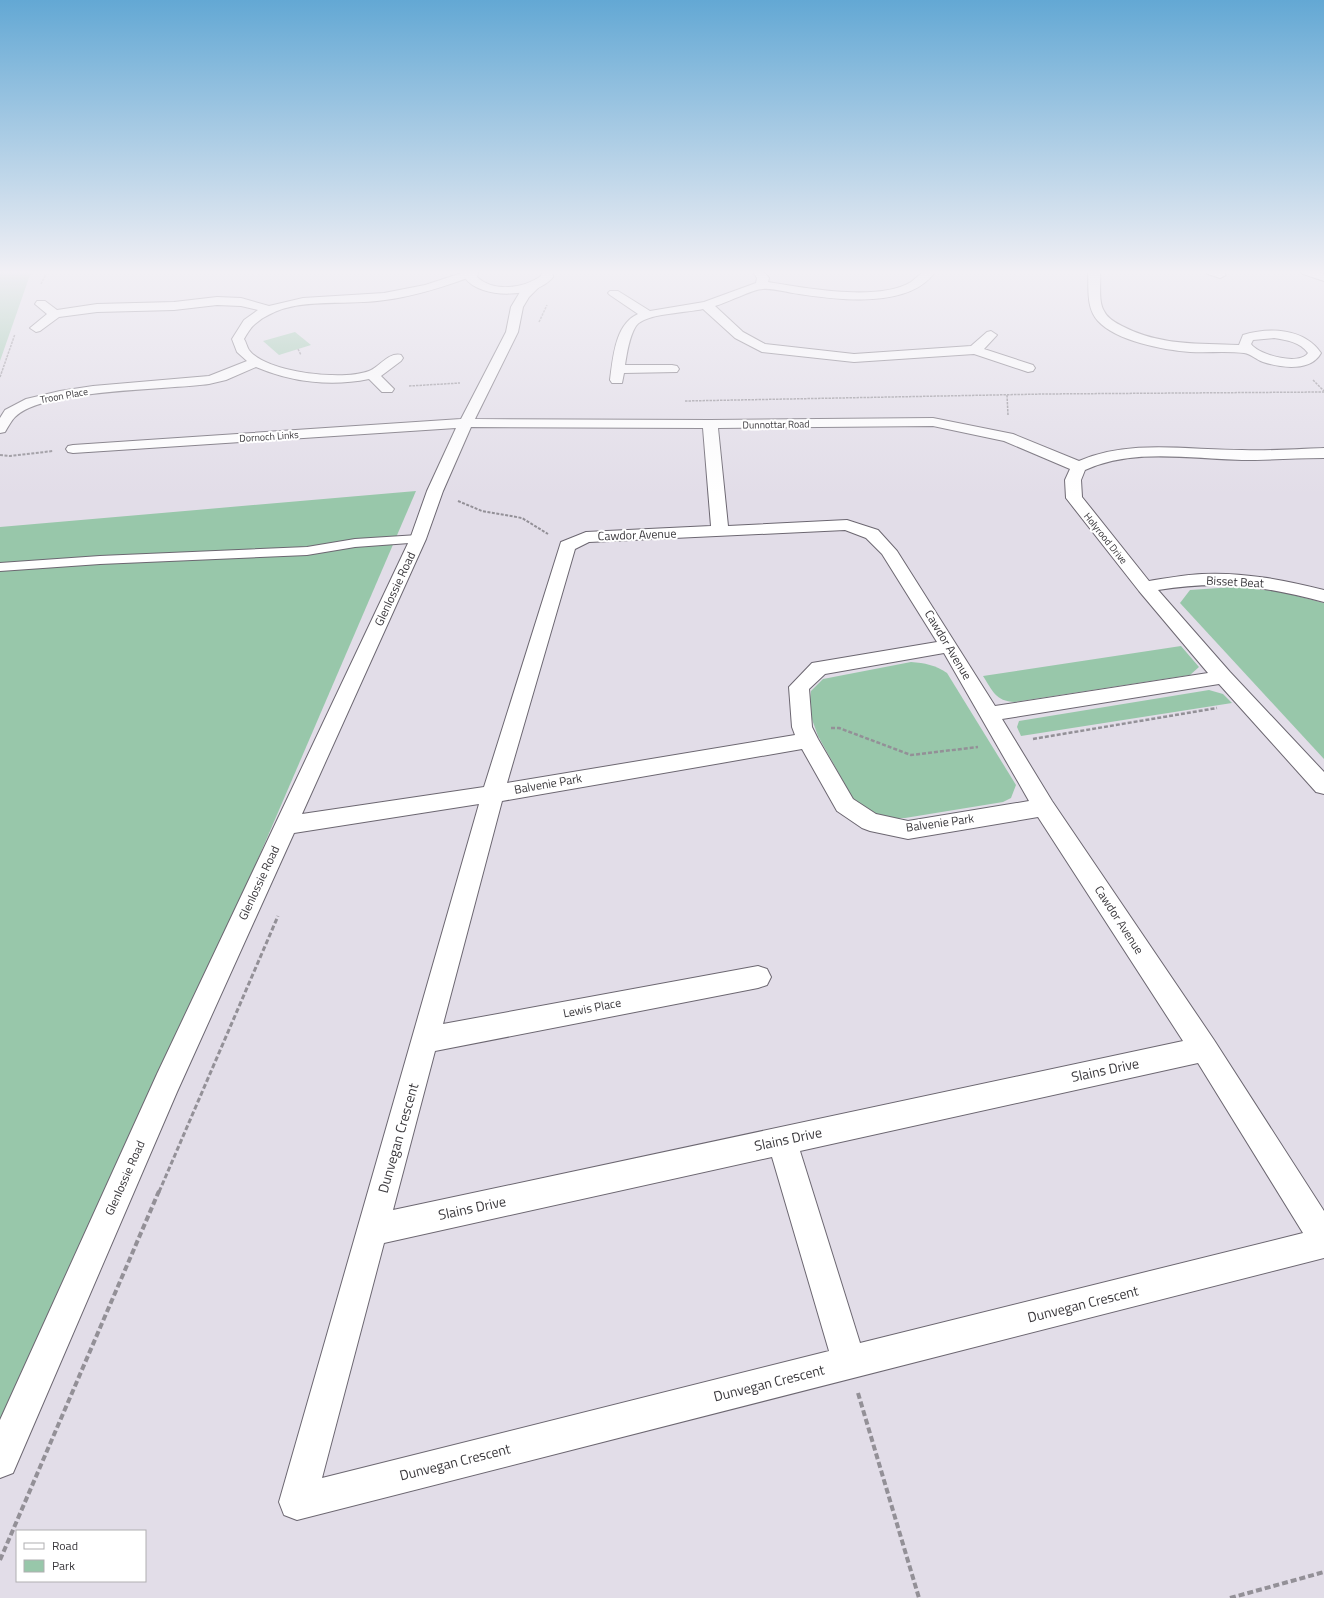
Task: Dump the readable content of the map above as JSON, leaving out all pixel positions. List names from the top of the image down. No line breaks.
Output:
{"streets":{"street":["Troon Place","Dunnottar Road","Dornoch Links","Cawdor Avenue","Holyrood Drive","Bisset Beat","Glenlossie Road","Balvenie Park","Lewis Place","Slains Drive","Dunvegan Crescent"]},"crossings":[["Dunnottar Road","Dornoch Links"],["Dunnottar Road","Holyrood Drive"],["Dunnottar Road","Glenlossie Road"],["Dornoch Links","Glenlossie Road"],["Cawdor Avenue","Balvenie Park"],["Cawdor Avenue","Slains Drive"],["Holyrood Drive","Bisset Beat"],["Glenlossie Road","Balvenie Park"],["Balvenie Park","Dunvegan Crescent"],["Lewis Place","Dunvegan Crescent"],["Slains Drive","Dunvegan Crescent"]],"legend":["Road","Park"]}
